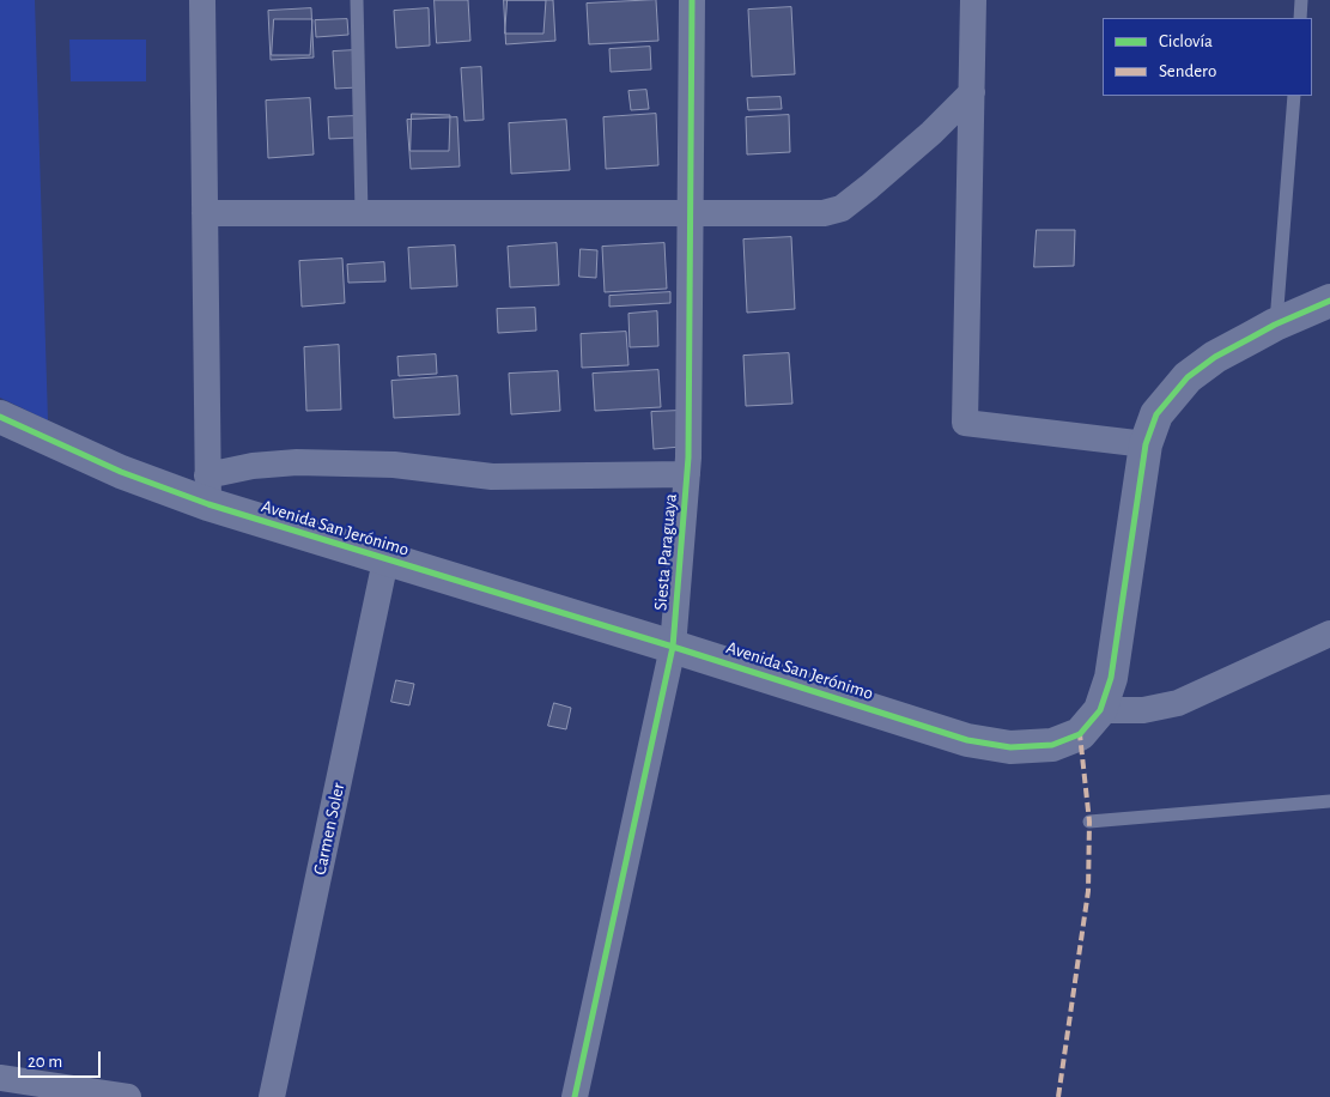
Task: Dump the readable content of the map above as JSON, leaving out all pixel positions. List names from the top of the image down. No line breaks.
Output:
{"streets":{"street":["Avenida San Jerónimo","Siesta Paraguaya","Carmen Soler"]},"crossings":[["Avenida San Jerónimo","Siesta Paraguaya"],["Avenida San Jerónimo","Carmen Soler"]],"legend":["Ciclovía","Sendero"],"scale_bar":"20 m"}
